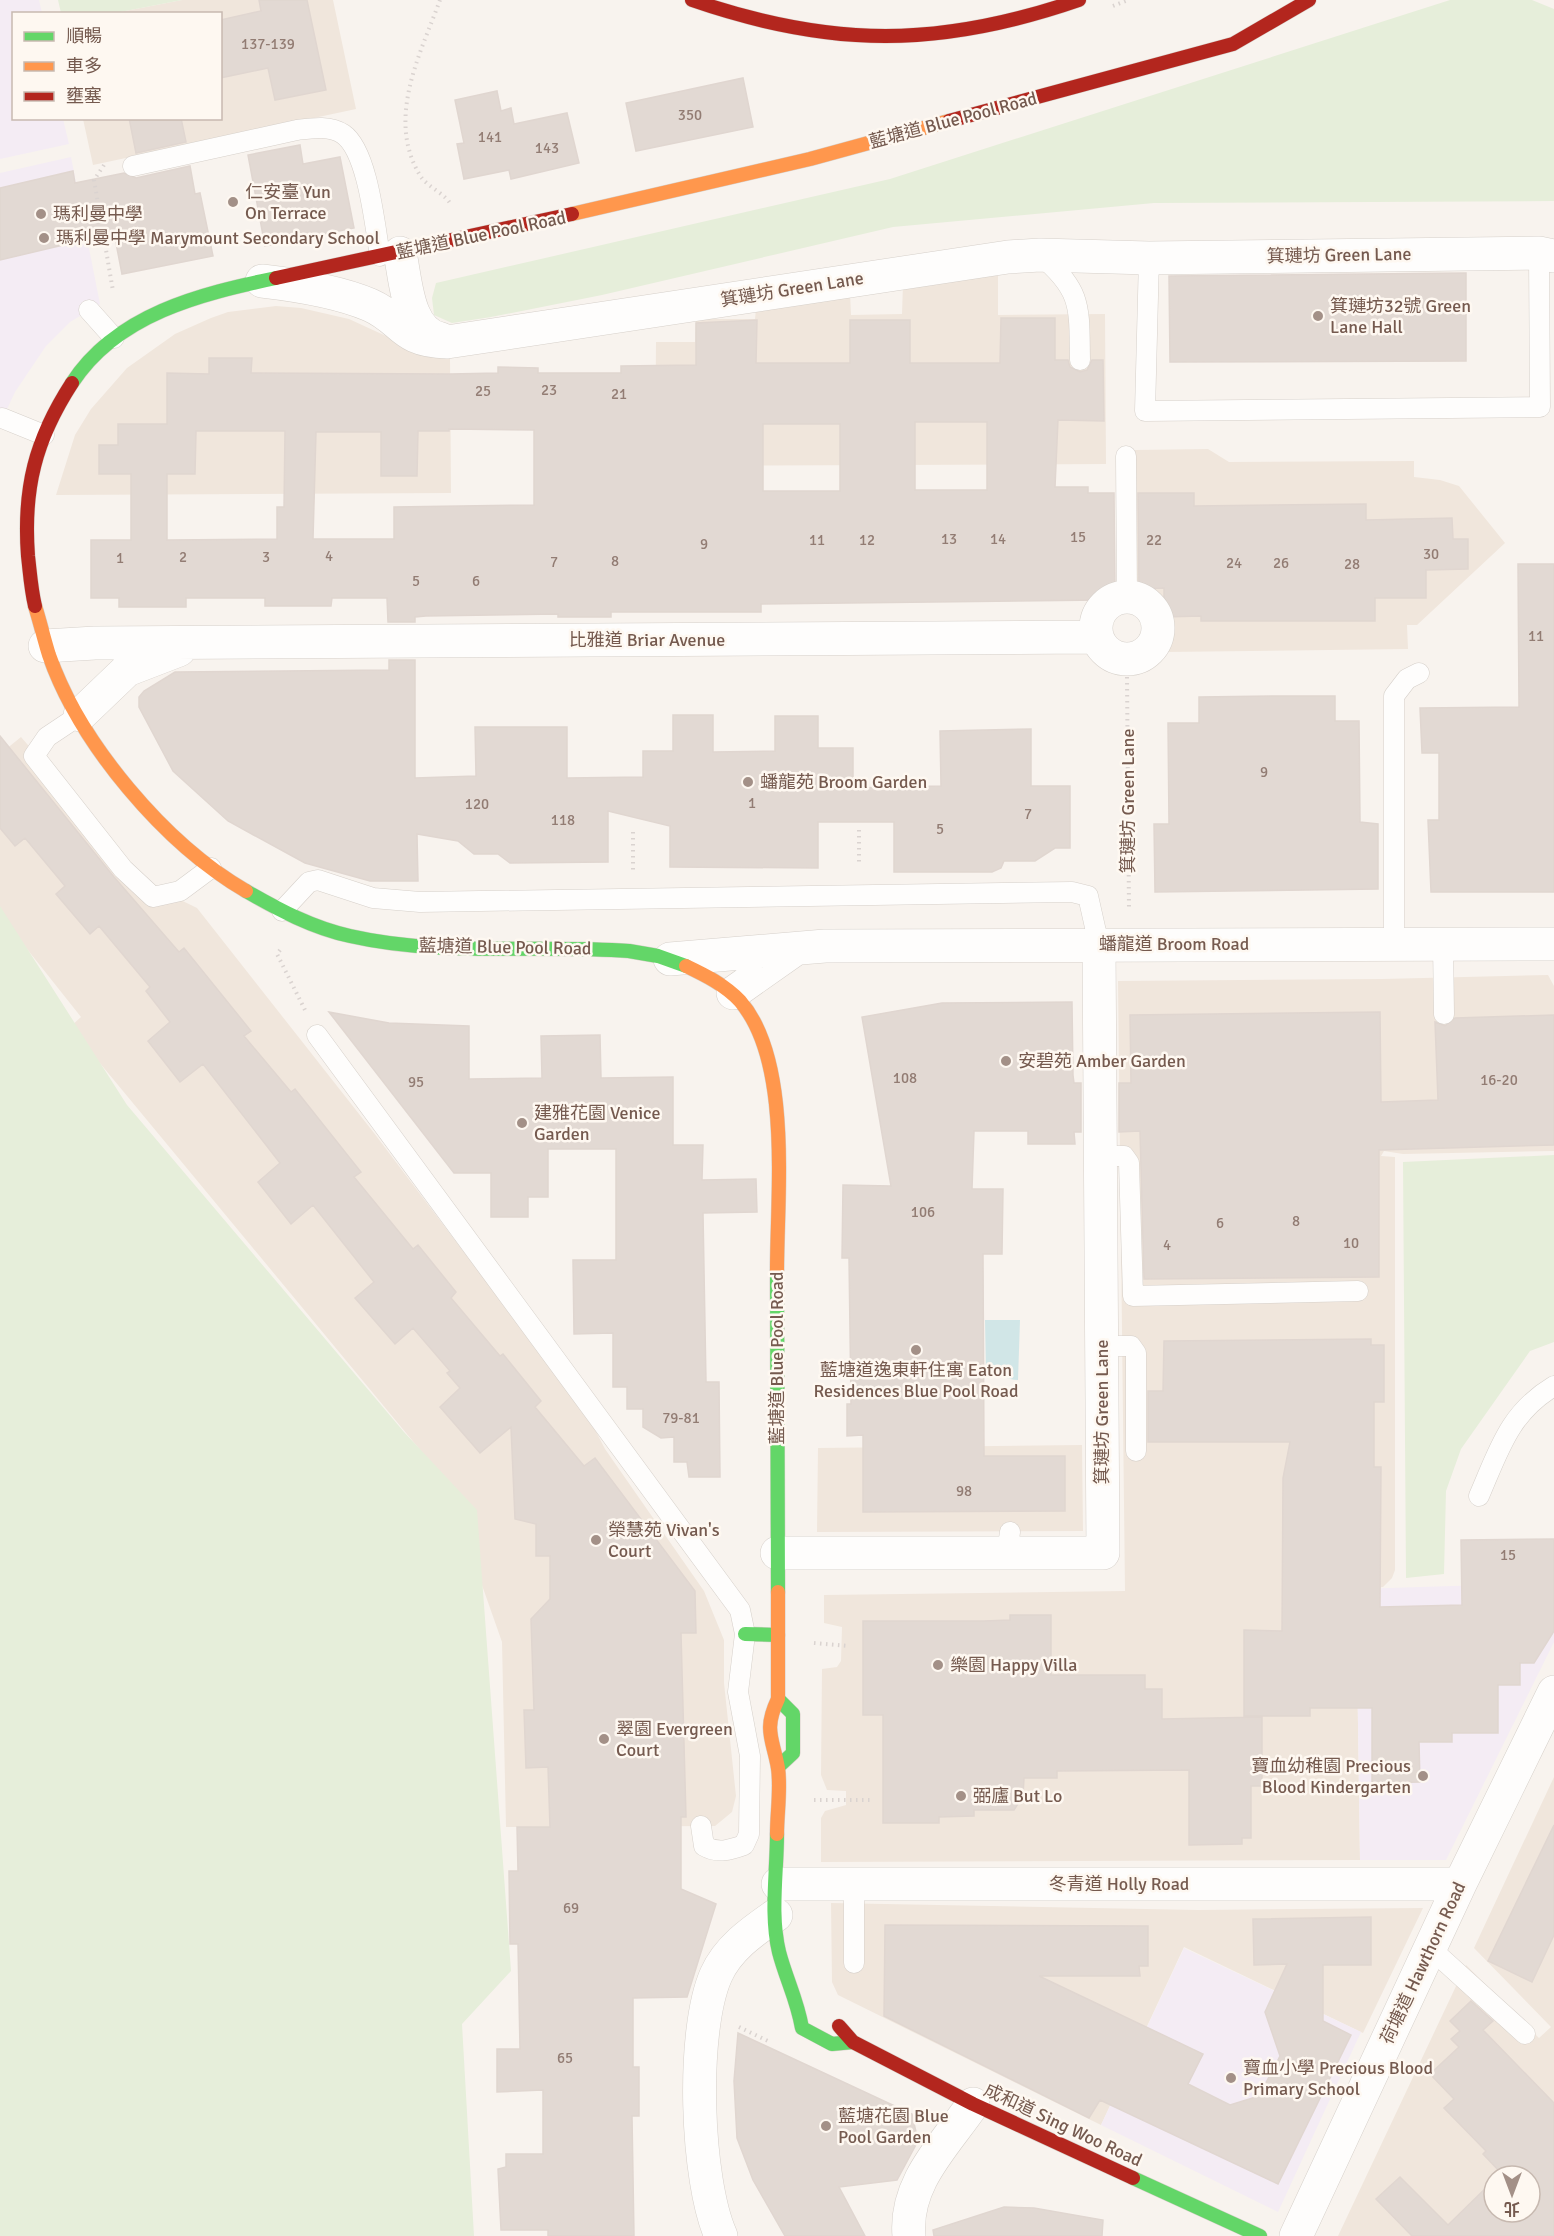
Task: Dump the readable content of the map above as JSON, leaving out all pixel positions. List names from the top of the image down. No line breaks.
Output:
{"streets":{"street":["藍塘道 Blue Pool Road","箕璉坊 Green Lane","比雅道 Briar Avenue","蟠龍道 Broom Road","冬青道 Holly Road","荷塘道 Hawthorn Road","成和道 Sing Woo Road"]},"crossings":[["藍塘道 Blue Pool Road","箕璉坊 Green Lane"],["藍塘道 Blue Pool Road","比雅道 Briar Avenue"],["藍塘道 Blue Pool Road","蟠龍道 Broom Road"],["藍塘道 Blue Pool Road","冬青道 Holly Road"],["藍塘道 Blue Pool Road","成和道 Sing Woo Road"],["箕璉坊 Green Lane","蟠龍道 Broom Road"],["冬青道 Holly Road","荷塘道 Hawthorn Road"],["冬青道 Holly Road","成和道 Sing Woo Road"]],"places":["仁安臺 Yun On Terrace","瑪利曼中學","瑪利曼中學 Marymount Secondary School","箕璉坊32號 Green Lane Hall","蟠龍苑 Broom Garden","安碧苑 Amber Garden","建雅花園 Venice Garden","藍塘道逸東軒住寓 Eaton Residences Blue Pool Road","榮慧苑 Vivan's Court","樂園 Happy Villa","翠園 Evergreen Court","寶血幼稚園 Precious Blood Kindergarten","弼廬 But Lo","寶血小學 Precious Blood Primary School","藍塘花園 Blue Pool Garden"],"house_numbers":["137-139","350","141","143","23","25","21","15","13","14","11","12","22","9","30","4","2","3","1","8","7","24","26","28","5","6","11","9","1","120","7","118","5","108","16-20","95","106","8","6","10","4","79-81","98","15","69","65"],"legend":["順暢","車多","壅塞"],"north":"bottom"}
